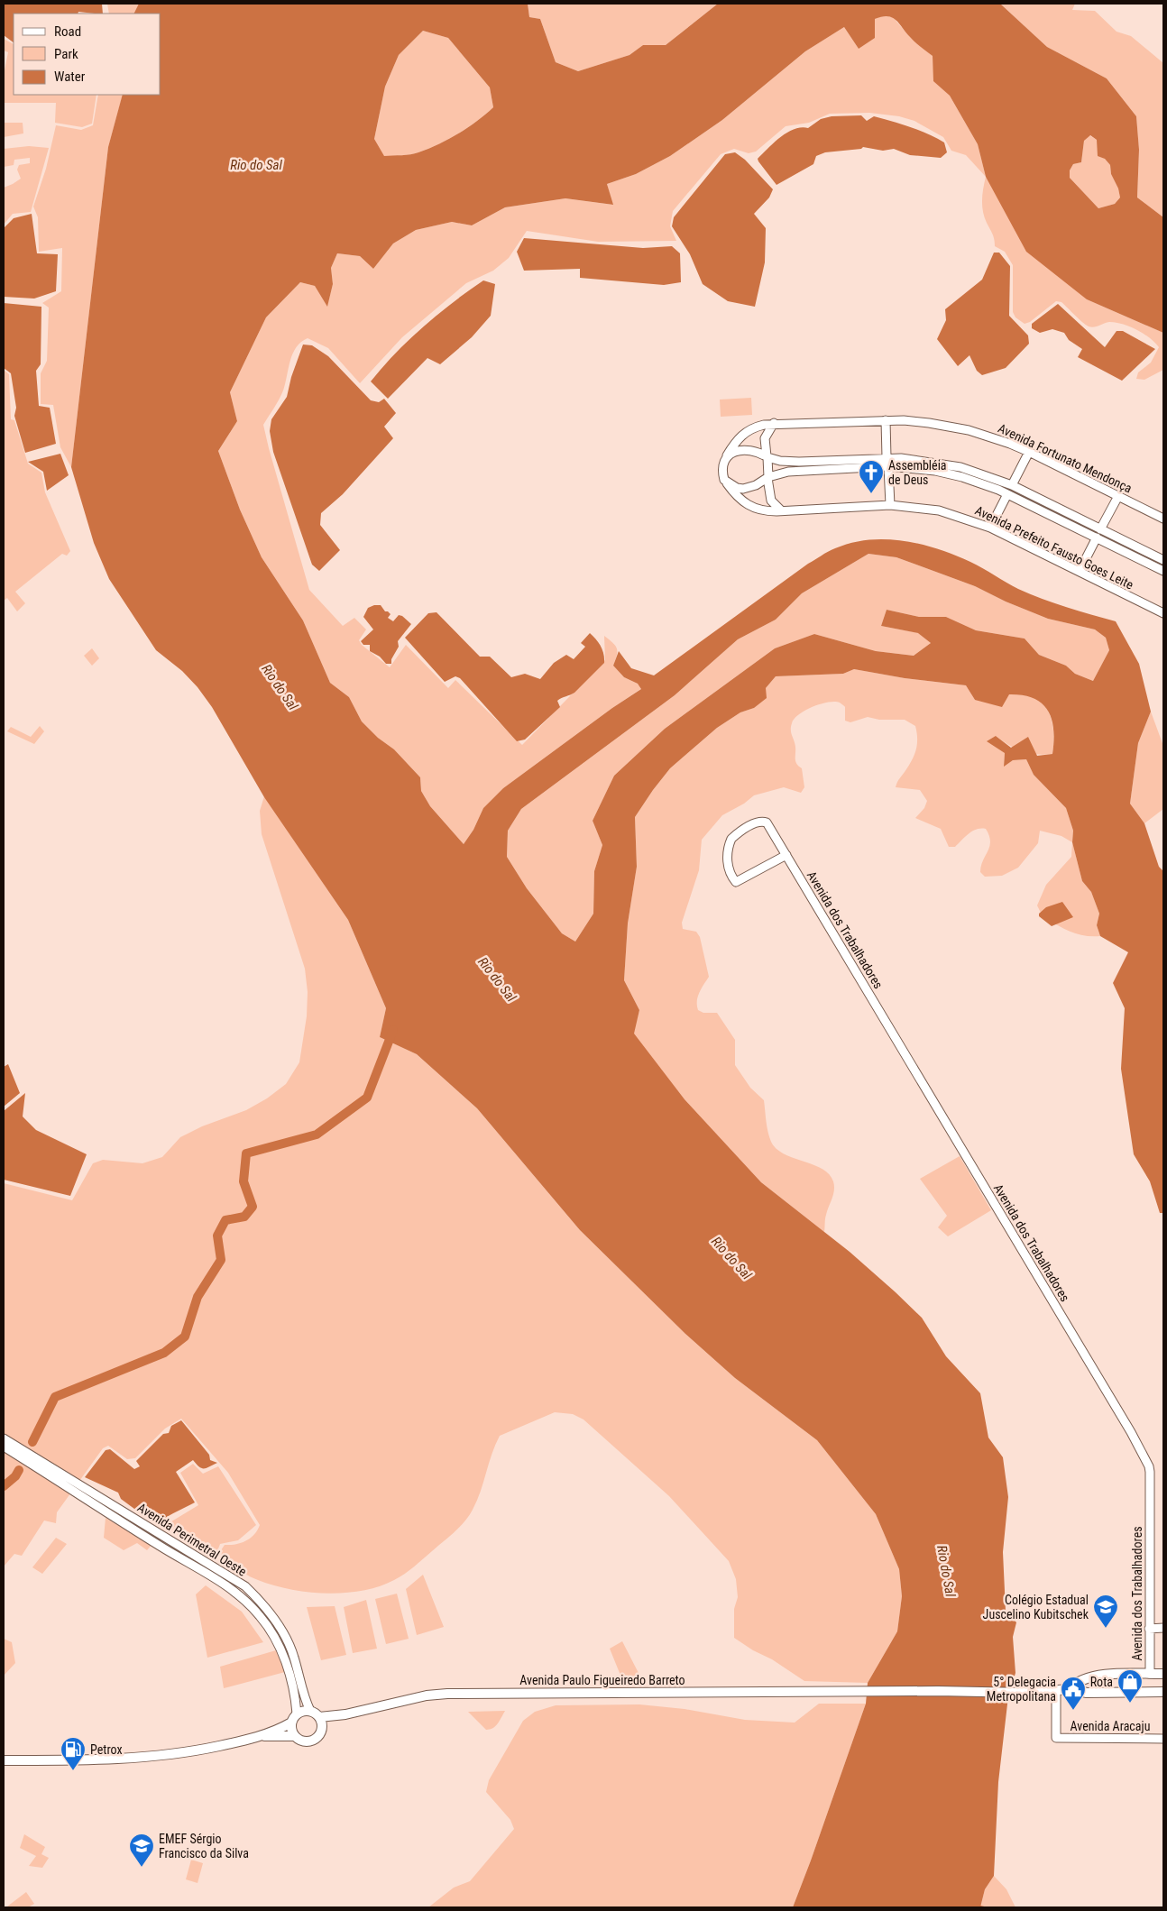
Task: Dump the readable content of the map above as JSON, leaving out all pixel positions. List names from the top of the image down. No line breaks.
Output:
{"streets":{"main road":["Avenida Paulo Figueiredo Barreto"],"street":["Avenida Fortunato Mendonça","Avenida Prefeito Fausto Goes Leite","Avenida dos Trabalhadores","Avenida Perimetral Oeste","Avenida Aracaju"]},"crossings":[["Avenida Fortunato Mendonça","Avenida Prefeito Fausto Goes Leite"],["Avenida Perimetral Oeste","Avenida Paulo Figueiredo Barreto"],["Avenida Paulo Figueiredo Barreto","Avenida Aracaju"]],"water":["Rio do Sal"],"places":{"church":["Assembléia de Deus"],"school or university":["Colégio Estadual Juscelino Kubitschek","EMEF Sérgio Francisco da Silva"],"shop":["Rota"],"public building":["5° Delegacia Metropolitana"],"fuel station":["Petrox"]},"legend":["Road","Park","Water"]}
